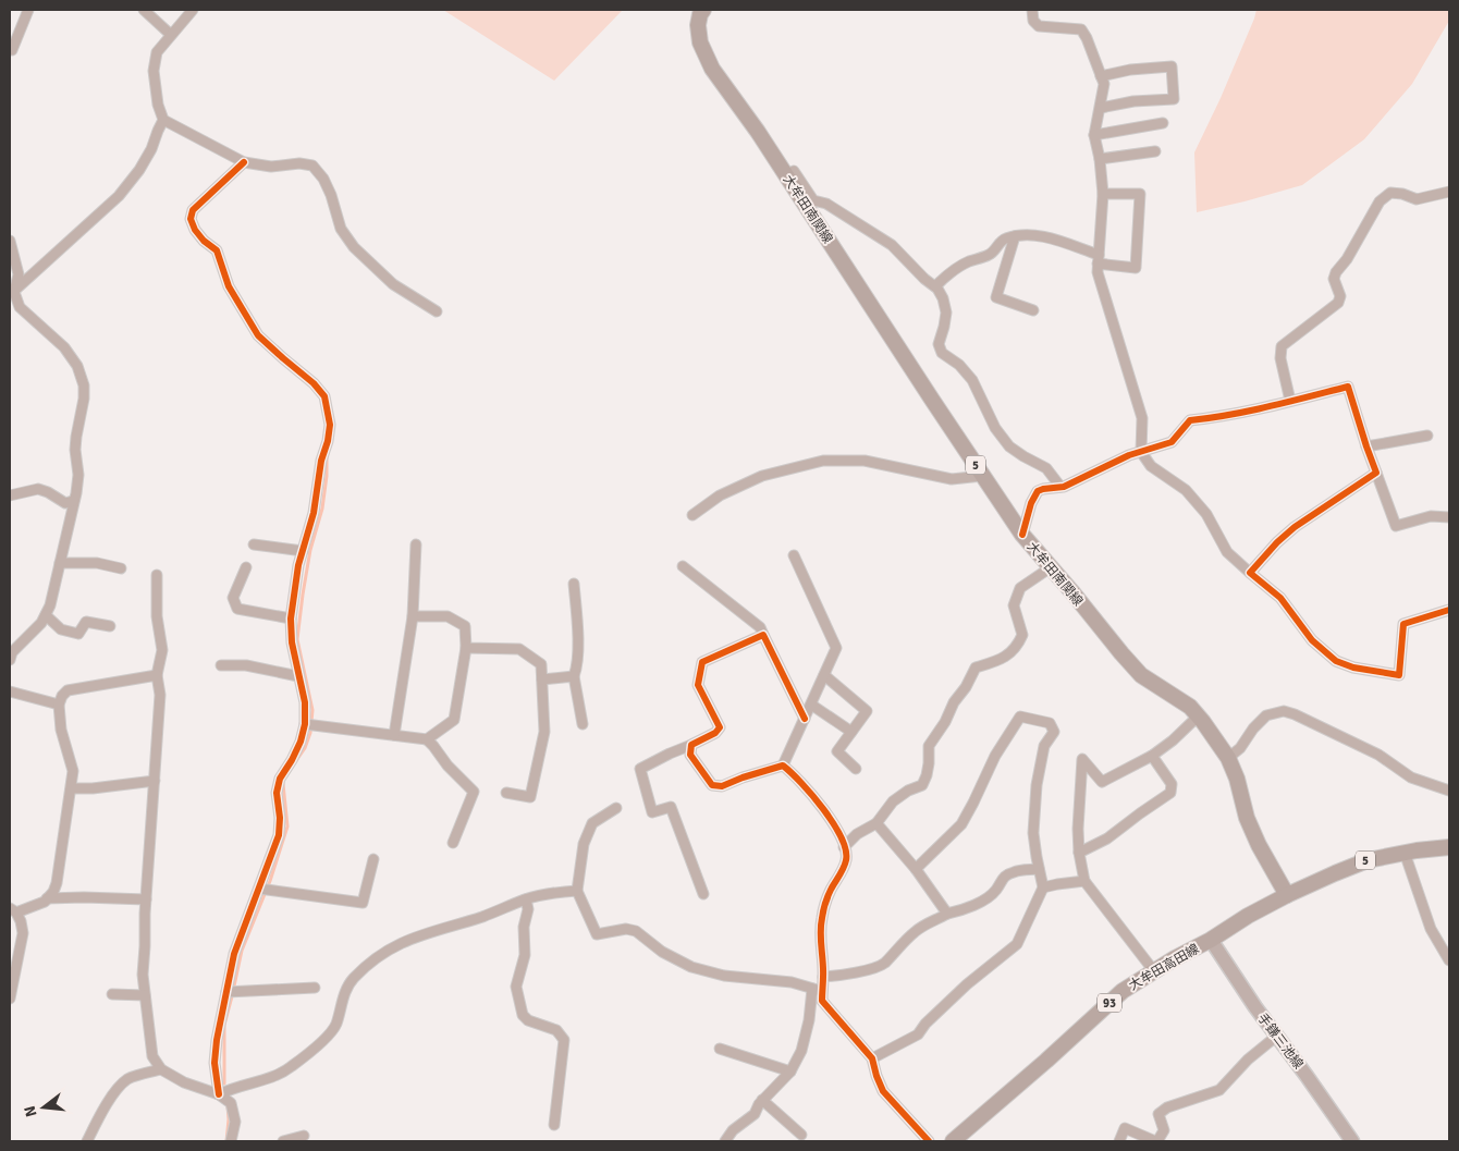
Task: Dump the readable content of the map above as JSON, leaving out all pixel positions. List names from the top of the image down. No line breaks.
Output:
{"streets":{"main road":["大牟田南関線","5","大牟田高田線","93","手鎌三池線"]},"crossings":[["大牟田南関線","5"],["大牟田南関線","大牟田高田線"],["5","大牟田高田線"],["大牟田高田線","手鎌三池線"]],"north":"left"}
